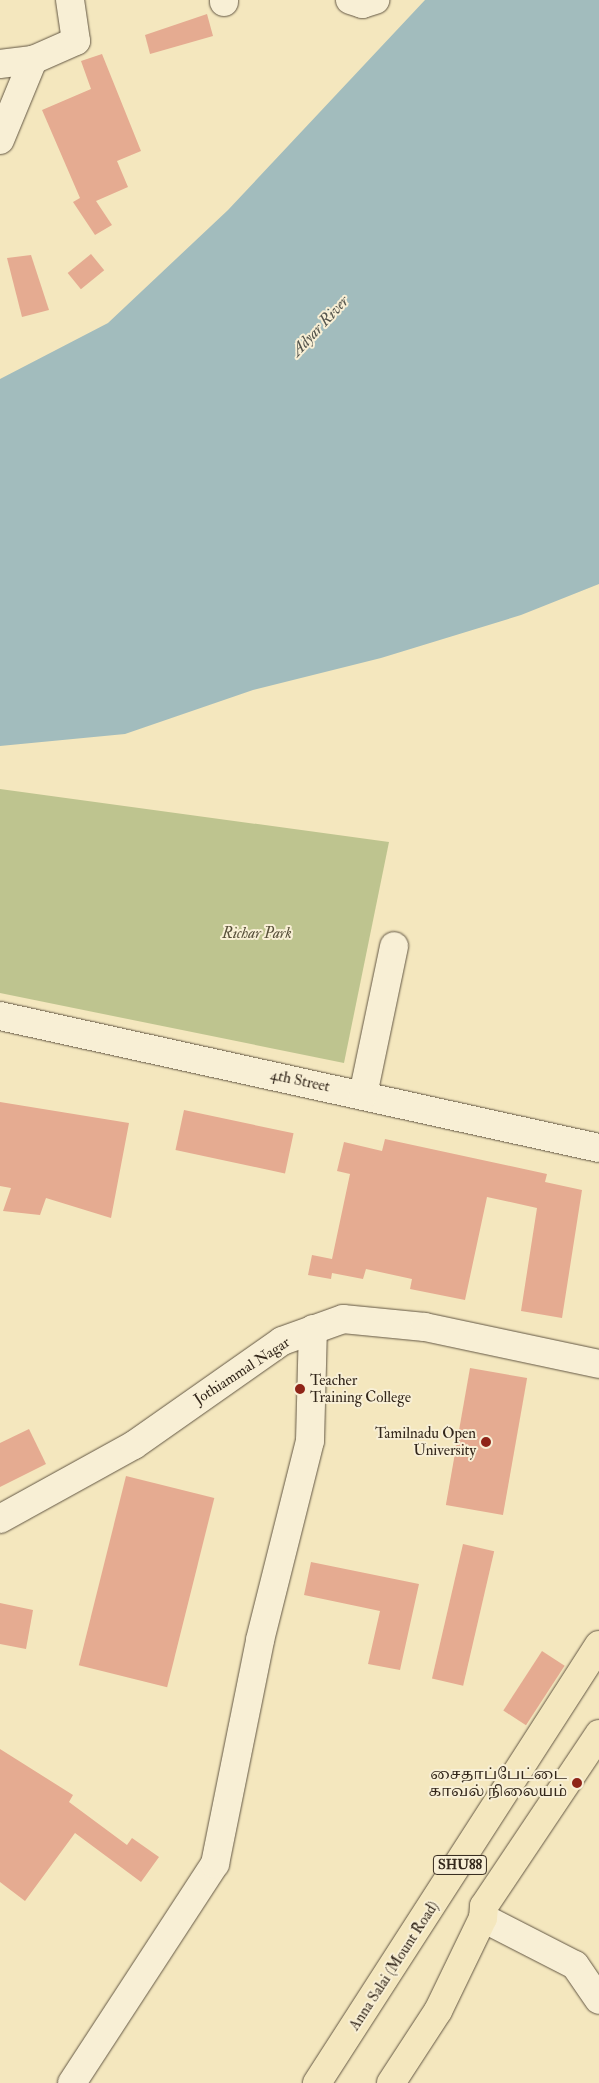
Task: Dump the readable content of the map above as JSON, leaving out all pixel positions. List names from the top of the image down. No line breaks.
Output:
{"streets":{"main road":["SHU88","Anna Salai (Mount Road)"],"street":["4th Street","Jothiammal Nagar"]},"water":["Adyar River"],"parks":["Richar Park"],"places":["Teacher Training College","Tamilnadu Open University","சைதாப்பேட்டை காவல் நிலையம்"]}
